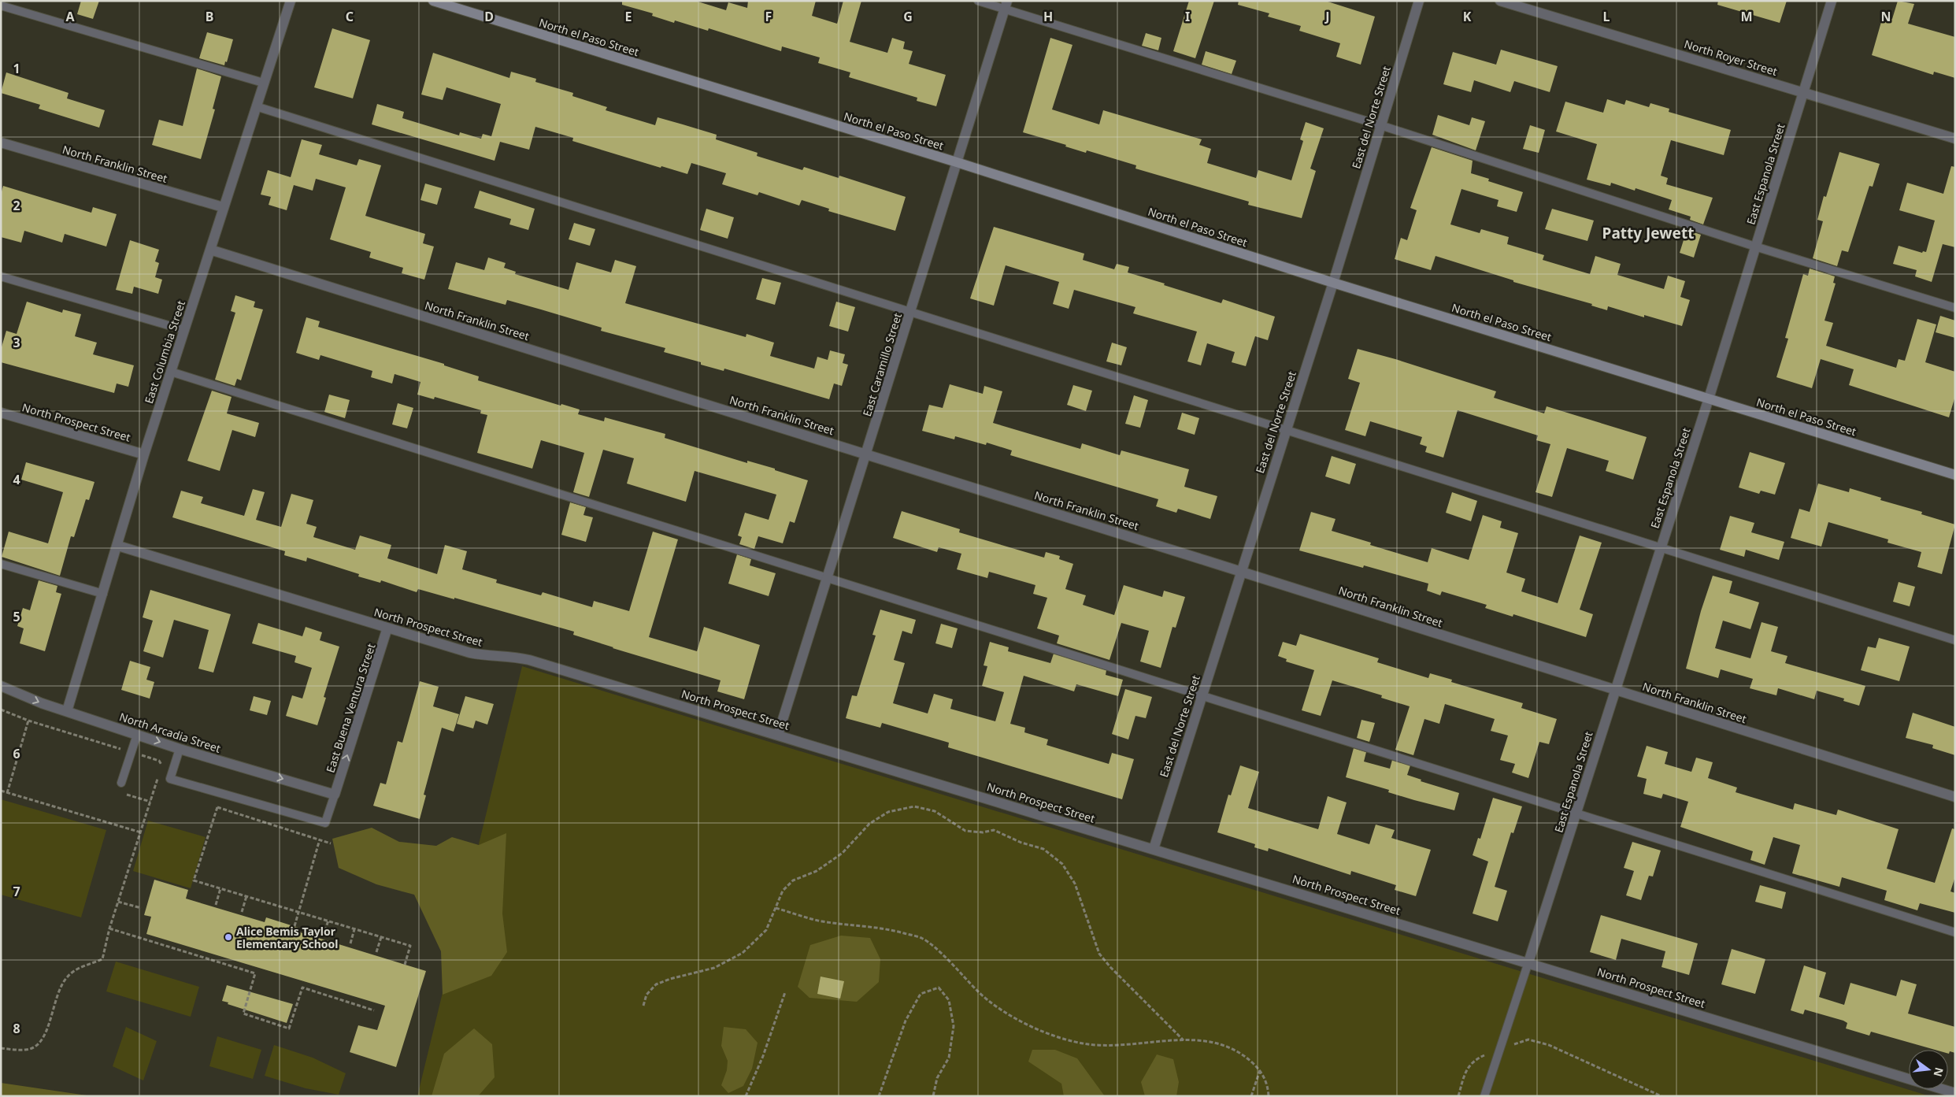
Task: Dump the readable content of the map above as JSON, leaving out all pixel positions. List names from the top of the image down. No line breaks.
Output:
{"streets":{"street":["North el Paso Street","North Royer Street","East del Norte Street","North Franklin Street","East Espanola Street","East Columbia Street","East Caramillo Street","North Prospect Street","East Buena Ventura Street","North Arcadia Street"]},"crossings":[["North el Paso Street","East del Norte Street"],["North el Paso Street","East Espanola Street"],["North el Paso Street","East Caramillo Street"],["North Royer Street","East Espanola Street"],["East del Norte Street","North Franklin Street"],["East del Norte Street","North Prospect Street"],["North Franklin Street","East Espanola Street"],["North Franklin Street","East Columbia Street"],["North Franklin Street","East Caramillo Street"],["East Espanola Street","North Prospect Street"],["East Columbia Street","North Prospect Street"],["East Columbia Street","North Arcadia Street"],["East Caramillo Street","North Prospect Street"],["North Prospect Street","East Buena Ventura Street"],["East Buena Ventura Street","North Arcadia Street"]],"one_way":["East Buena Ventura Street","North Arcadia Street"],"districts":["Patty Jewett"],"places":["Alice Bemis Taylor Elementary School"],"north":"right","grid":{"columns":["A","B","C","D","E","F","G","H","I","J","K","L","M","N"],"rows":["1","2","3","4","5","6","7","8"]}}
